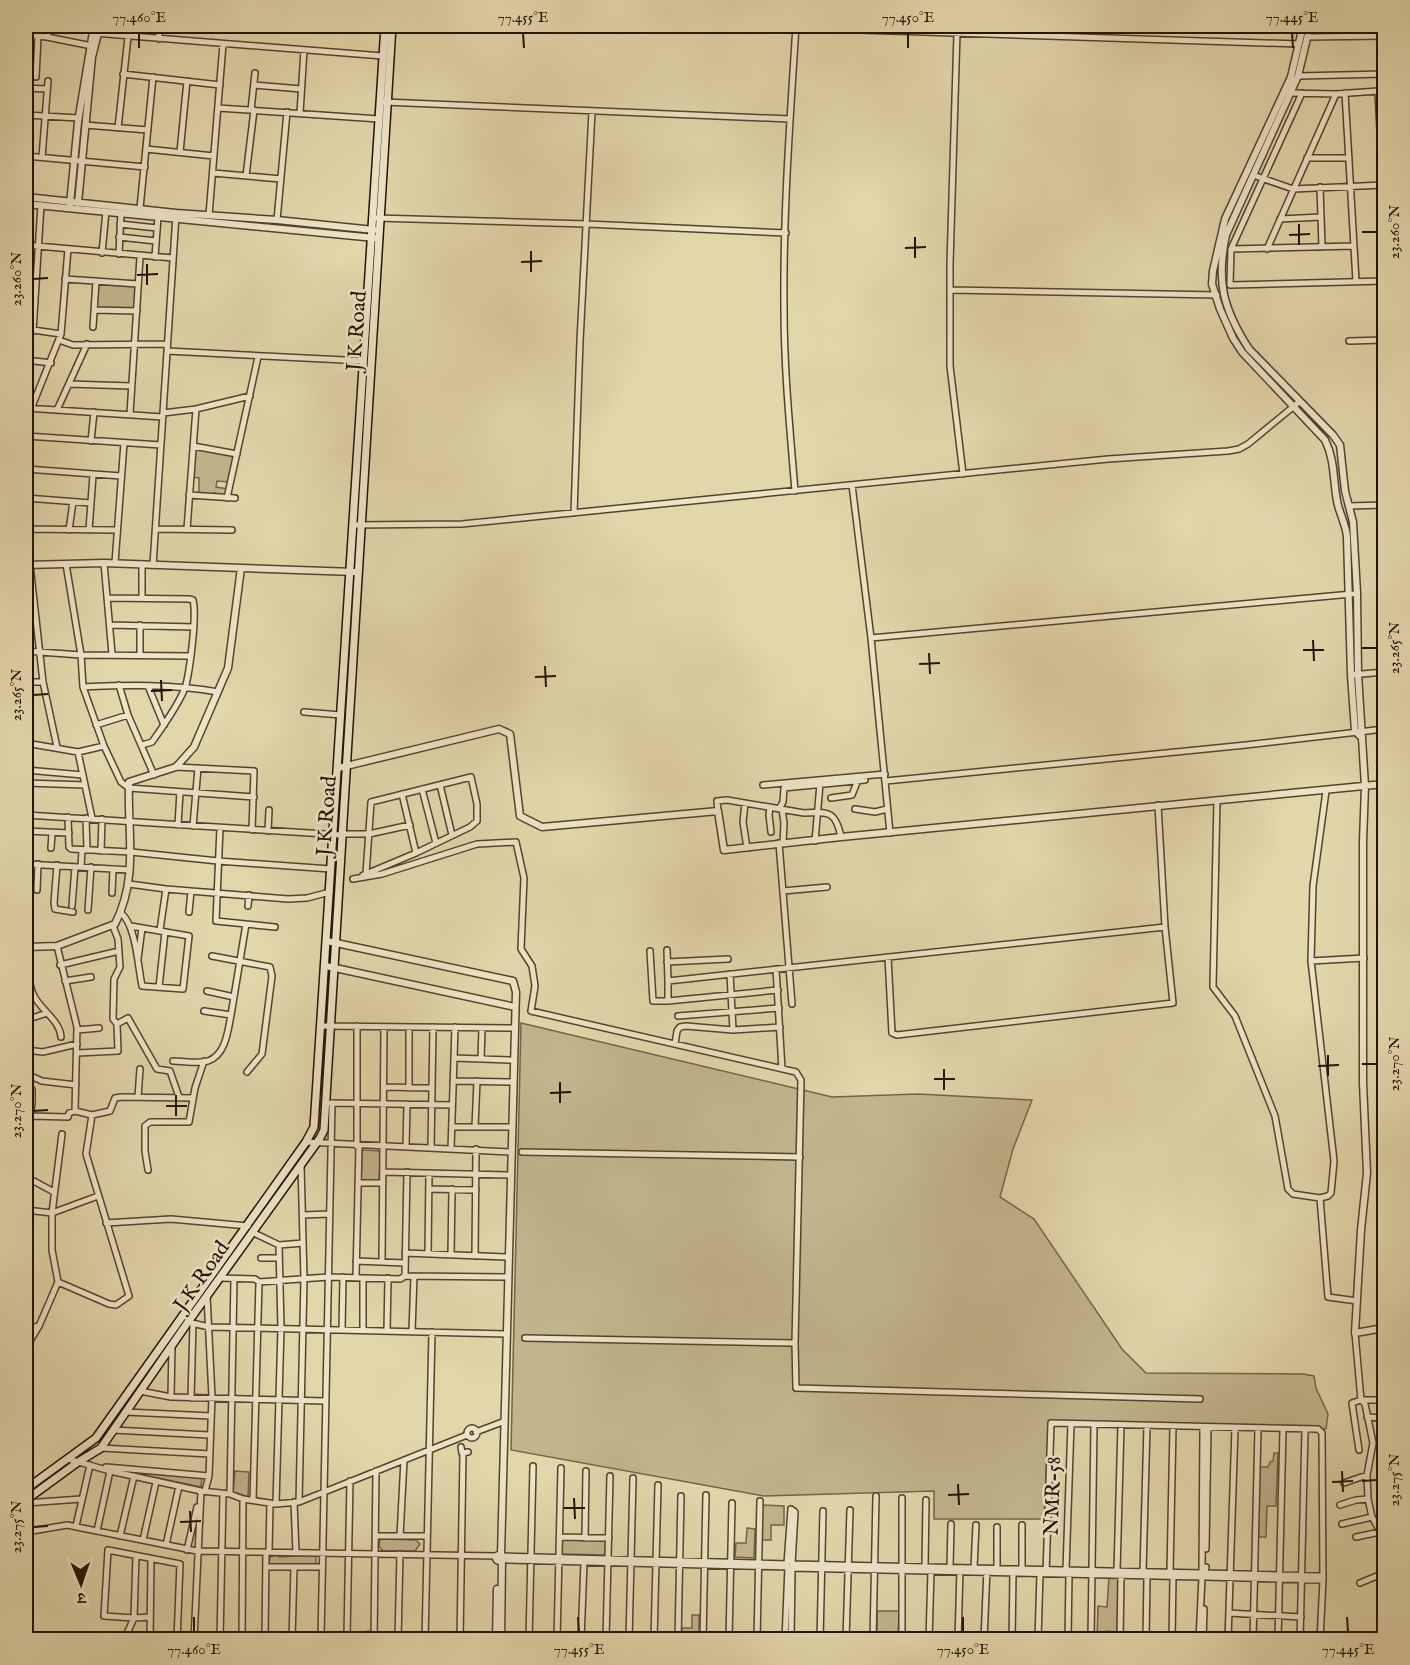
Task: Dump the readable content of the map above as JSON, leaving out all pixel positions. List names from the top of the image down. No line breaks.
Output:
{"streets":{"main road":["J K Road"],"street":["NMR-58"]},"north":"bottom","coordinates":["77.460°E","77.455°E","77.450°E","77.445°E","23.260°N","23.265°N","23.270°N","23.275°N"]}
